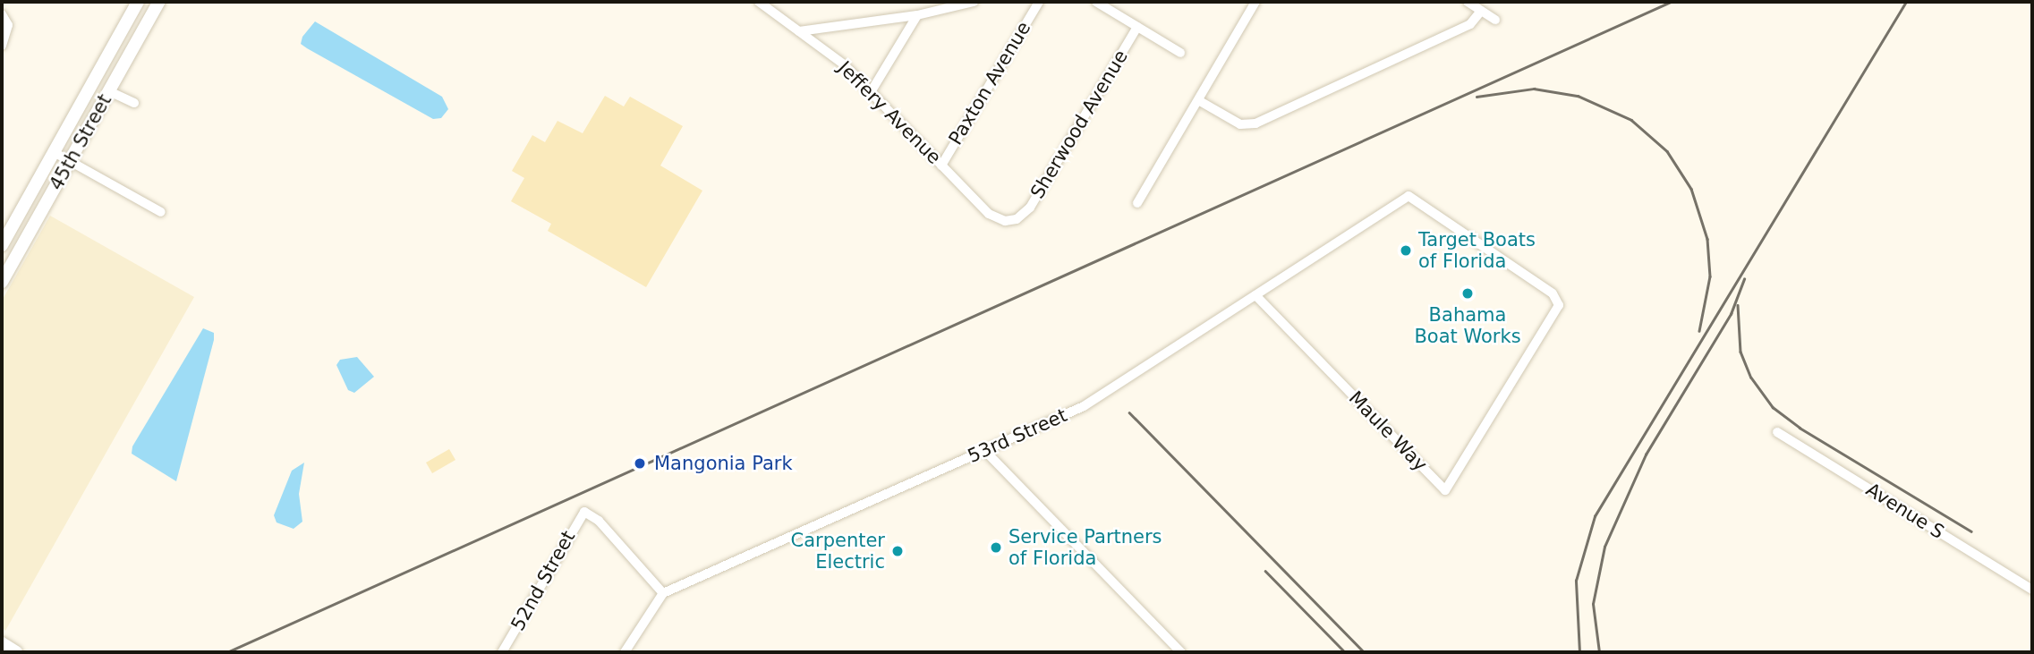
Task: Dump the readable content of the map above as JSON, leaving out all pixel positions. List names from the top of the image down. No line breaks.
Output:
{"streets":{"main road":["45th Street"],"street":["Paxton Avenue","Jeffery Avenue","Sherwood Avenue","Maule Way","53rd Street","Avenue S","52nd Street"]},"crossings":[["Paxton Avenue","Jeffery Avenue"],["Jeffery Avenue","Sherwood Avenue"],["Maule Way","53rd Street"],["53rd Street","52nd Street"]],"places":["Target Boats of Florida","Bahama Boat Works","Mangonia Park","Service Partners of Florida","Carpenter Electric"]}
